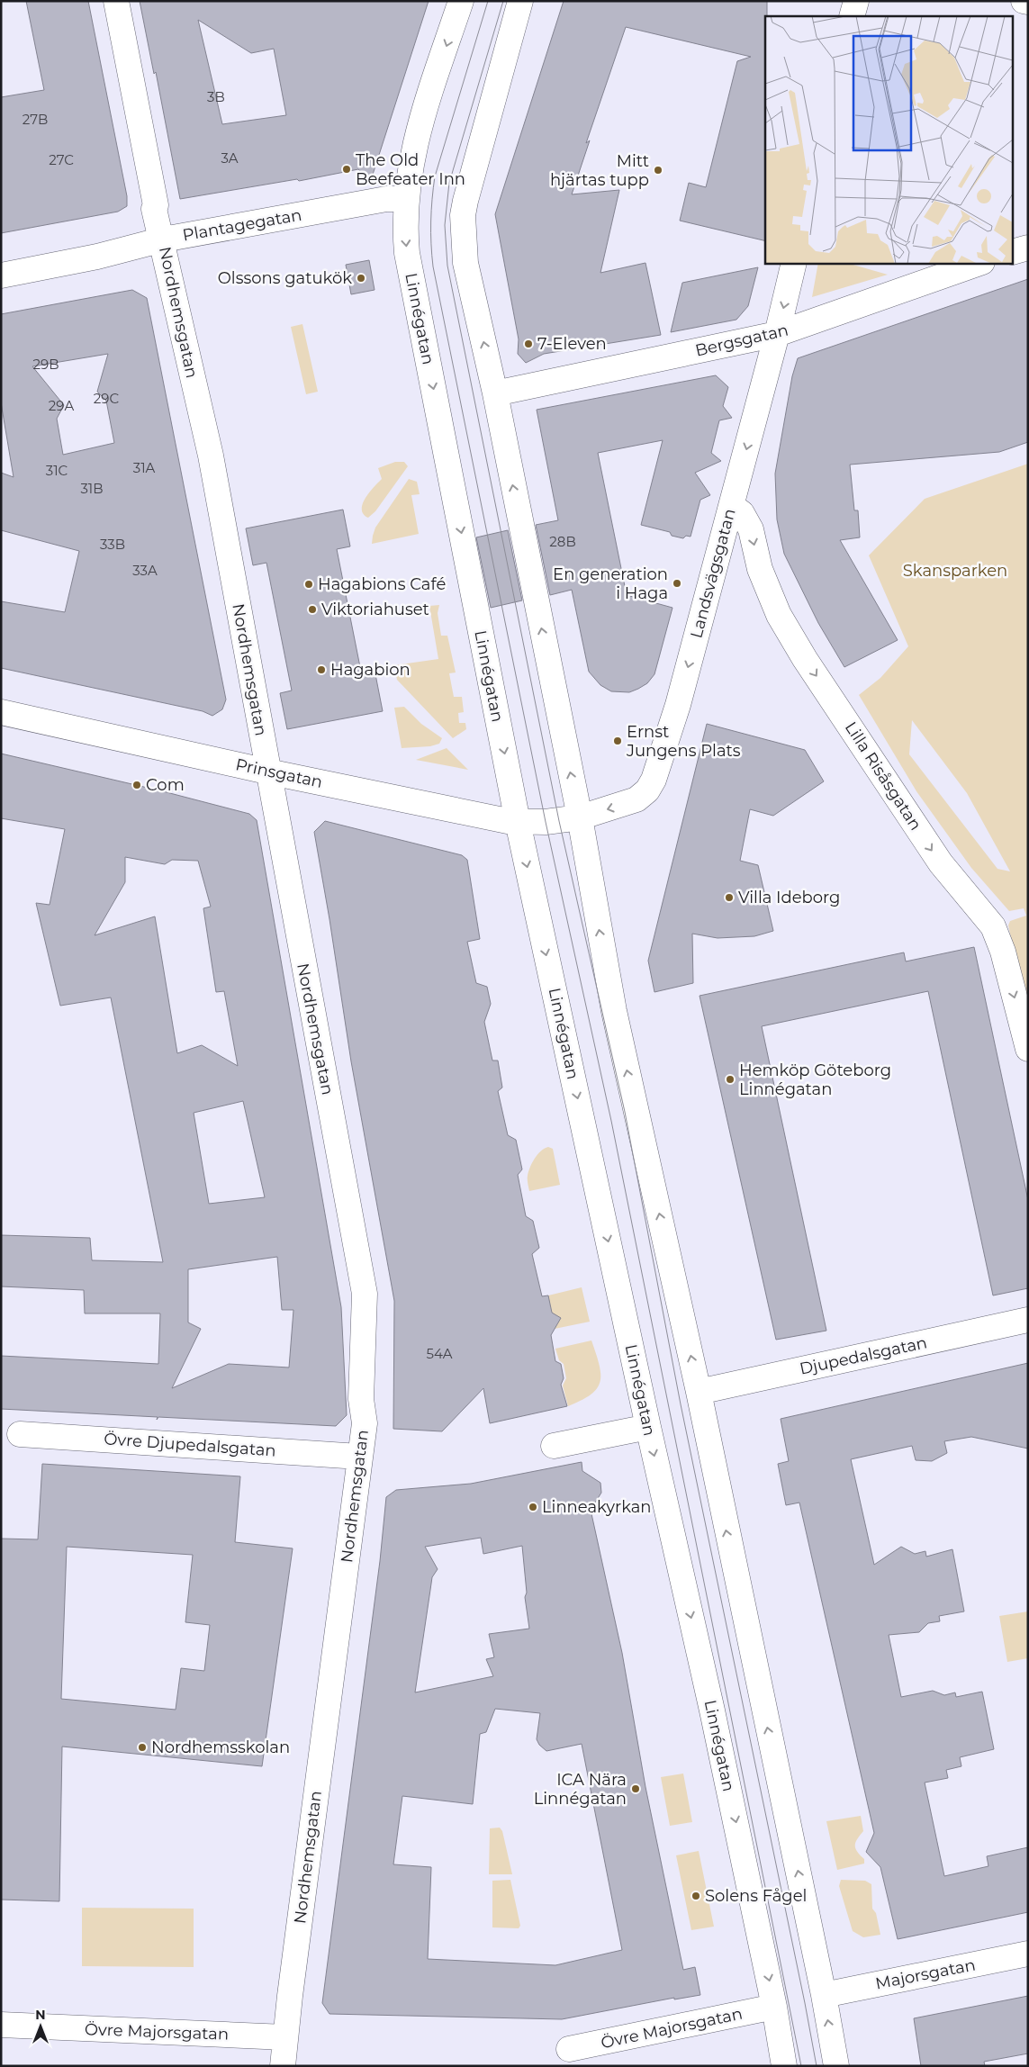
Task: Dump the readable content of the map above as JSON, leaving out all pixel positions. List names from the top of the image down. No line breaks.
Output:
{"streets":{"street":["Plantagegatan","Nordhemsgatan","Linnégatan","Bergsgatan","Landsvägsgatan","Prinsgatan","Lilla Risåsgatan","Djupedalsgatan","Övre Djupedalsgatan","Majorsgatan","Övre Majorsgatan"]},"crossings":[["Plantagegatan","Nordhemsgatan"],["Plantagegatan","Linnégatan"],["Nordhemsgatan","Prinsgatan"],["Nordhemsgatan","Övre Djupedalsgatan"],["Nordhemsgatan","Övre Majorsgatan"],["Linnégatan","Prinsgatan"],["Linnégatan","Övre Majorsgatan"],["Bergsgatan","Landsvägsgatan"],["Landsvägsgatan","Prinsgatan"],["Landsvägsgatan","Lilla Risåsgatan"]],"one_way":["Landsvägsgatan","Lilla Risåsgatan"],"parks":["Skansparken"],"places":["The Old Beefeater Inn","Mitt hjärtas tupp","Olssons gatukök","7-Eleven","En generation i Haga","Hagabions Café","Viktoriahuset","Hagabion","Ernst Jungens Plats","Com","Villa Ideborg","Hemköp Göteborg Linnégatan","Linneakyrkan","Nordhemsskolan","ICA Nära Linnégatan","Solens Fågel"],"house_numbers":["3B","27B","3A","27C","29B","29C","29A","31A","31C","31B","28B","33B","33A","54A"],"north":"top"}
